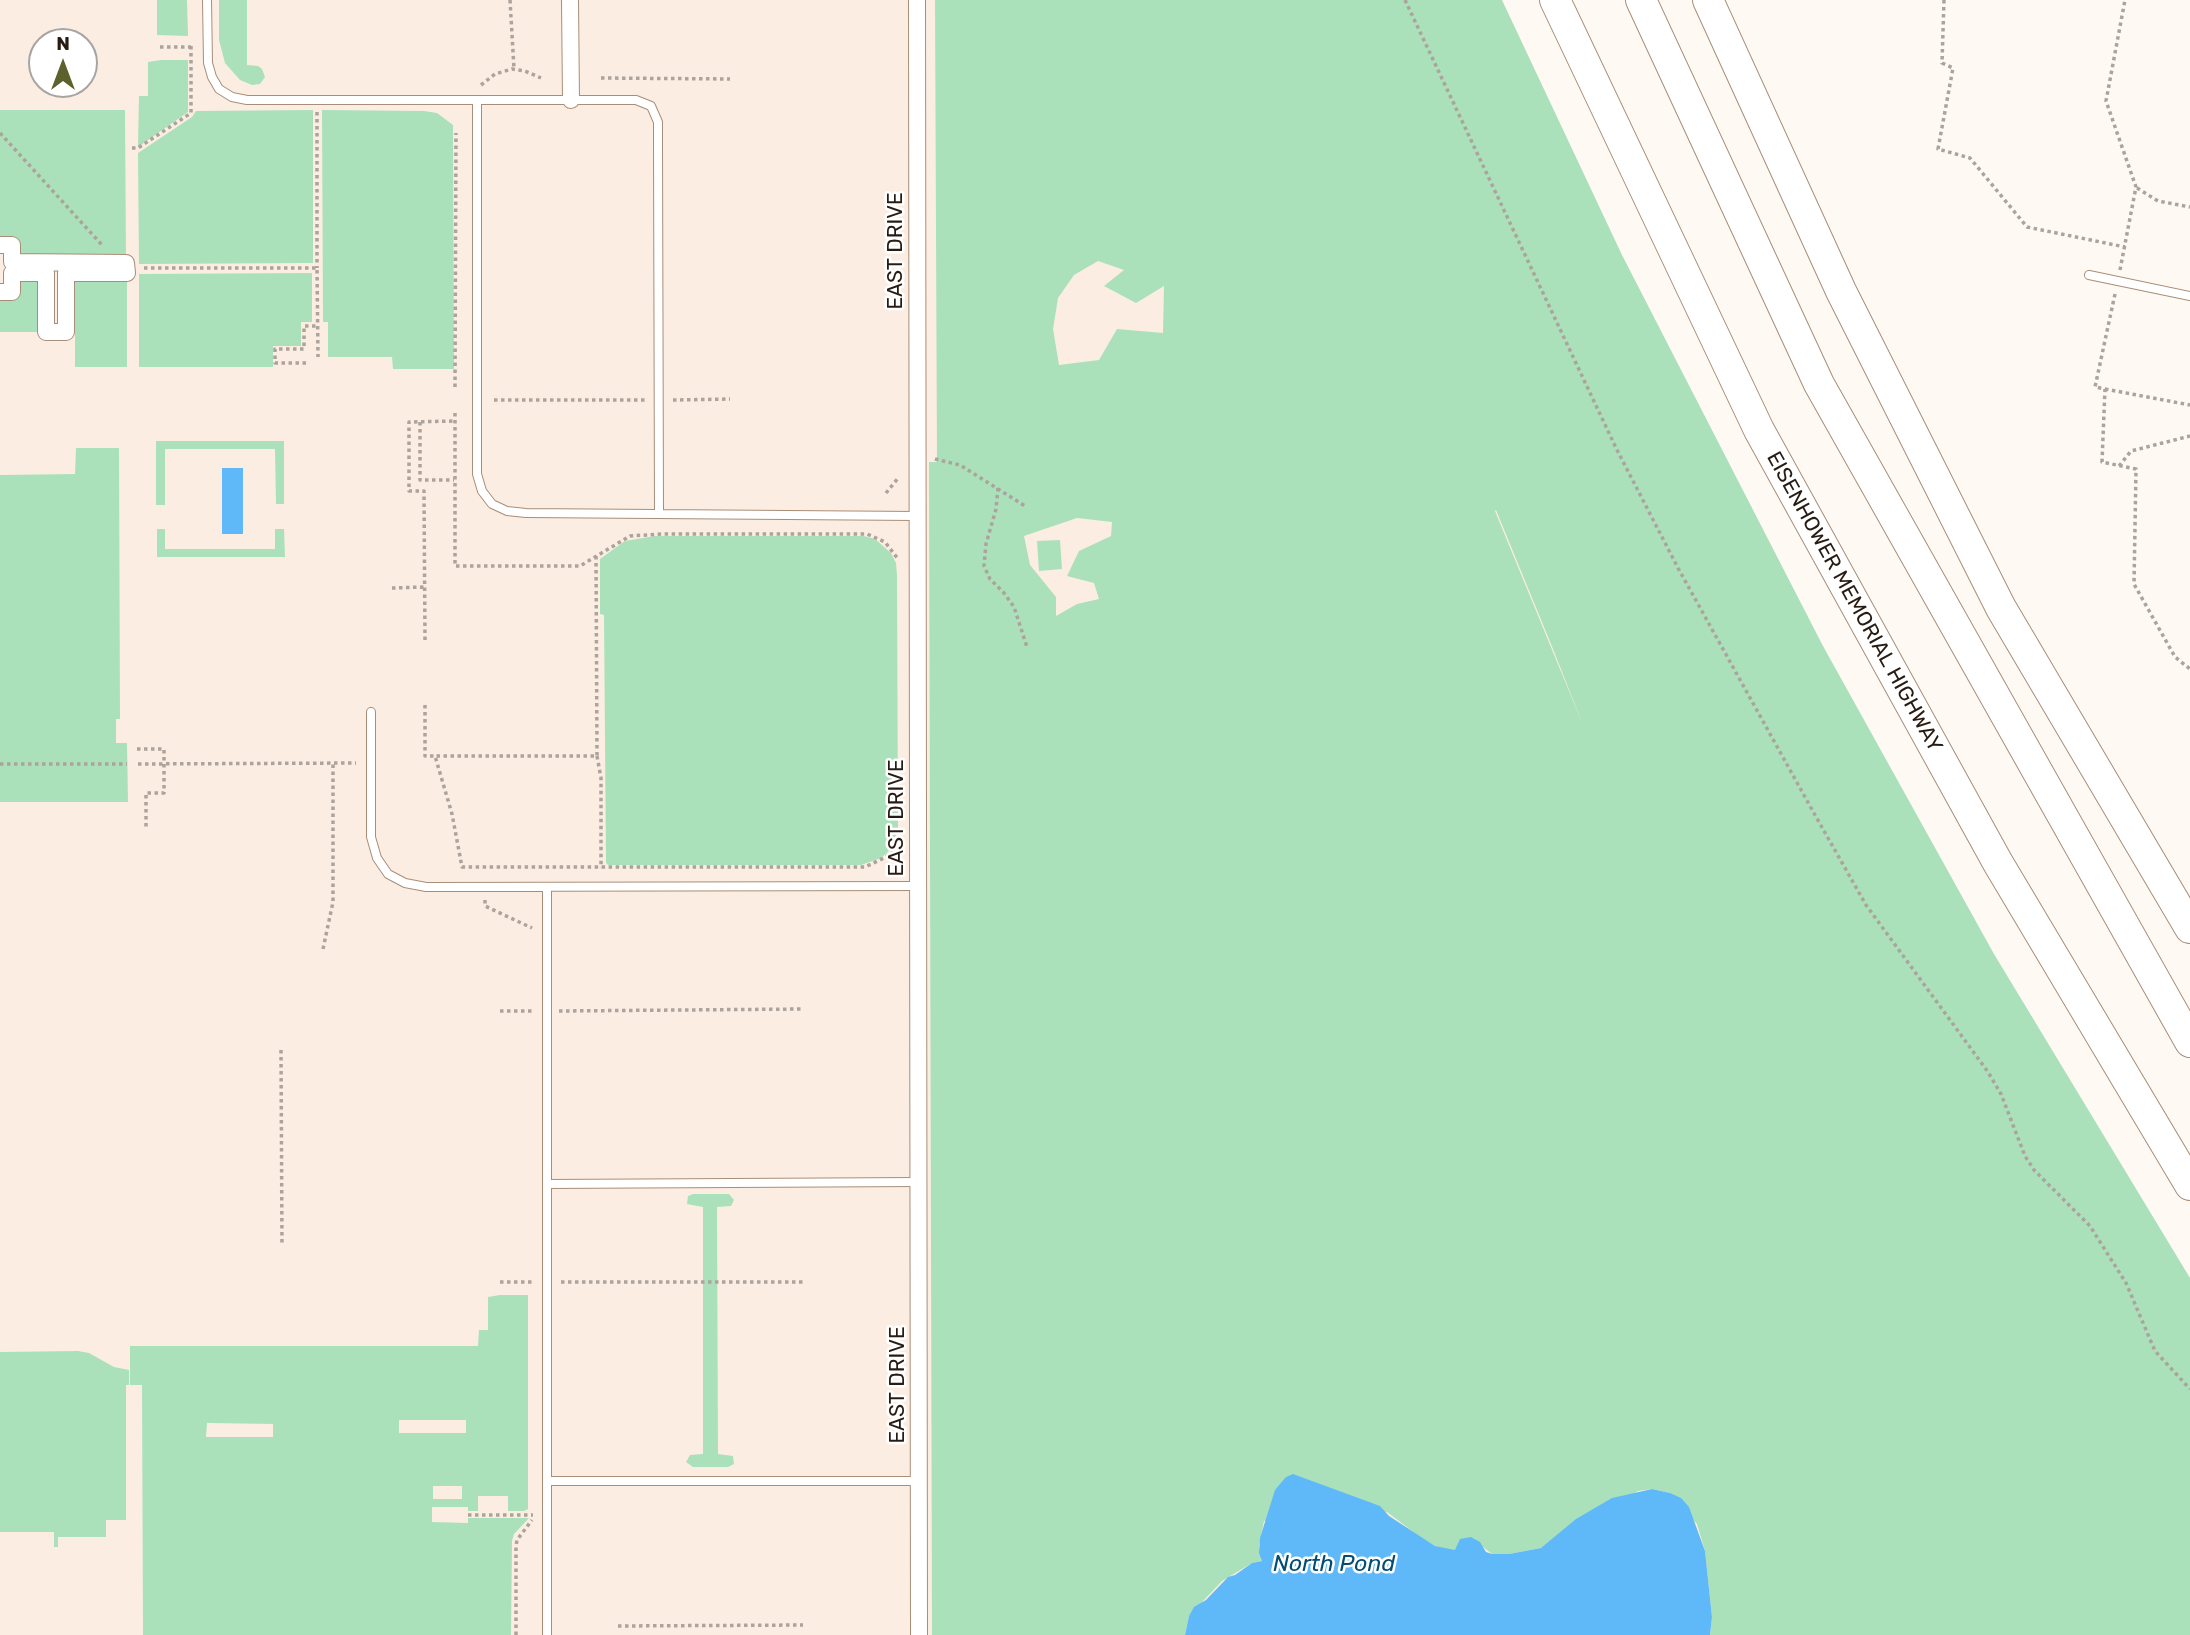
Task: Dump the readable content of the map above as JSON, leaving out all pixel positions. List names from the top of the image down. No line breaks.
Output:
{"streets":{"highway":["EISENHOWER MEMORIAL HIGHWAY"],"street":["EAST DRIVE"]},"water":["North Pond"],"north":"top"}
